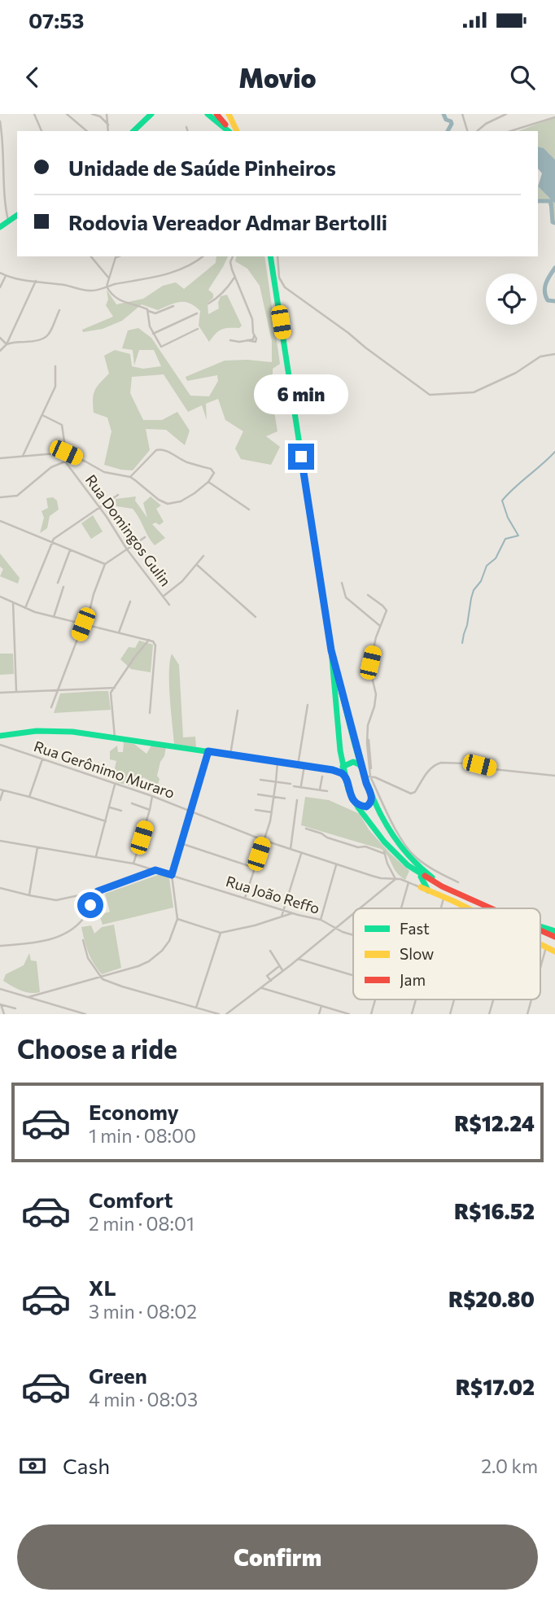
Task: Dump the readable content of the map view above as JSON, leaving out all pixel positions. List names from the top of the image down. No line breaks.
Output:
{"streets":{"street":["Rua Domingos Gulin","Rua Gerônimo Muraro","Rua João Reffo"]},"legend":["Fast","Slow","Jam"],"page":{"status":"07:53","header":"Movio","banner":["Unidade de Saúde Pinheiros","Rodovia Vereador Admar Bertolli"],"bubble":"6 min","heading":"Choose a ride","list":[{"name":"Economy","note":"1 min · 08:00","value":"R$12.24"},{"name":"Comfort","note":"2 min · 08:01","value":"R$16.52"},{"name":"XL","note":"3 min · 08:02","value":"R$20.80"},{"name":"Green","note":"4 min · 08:03","value":"R$17.02"}],"pay":["Cash","2.0 km"],"buttons":"Confirm"}}
